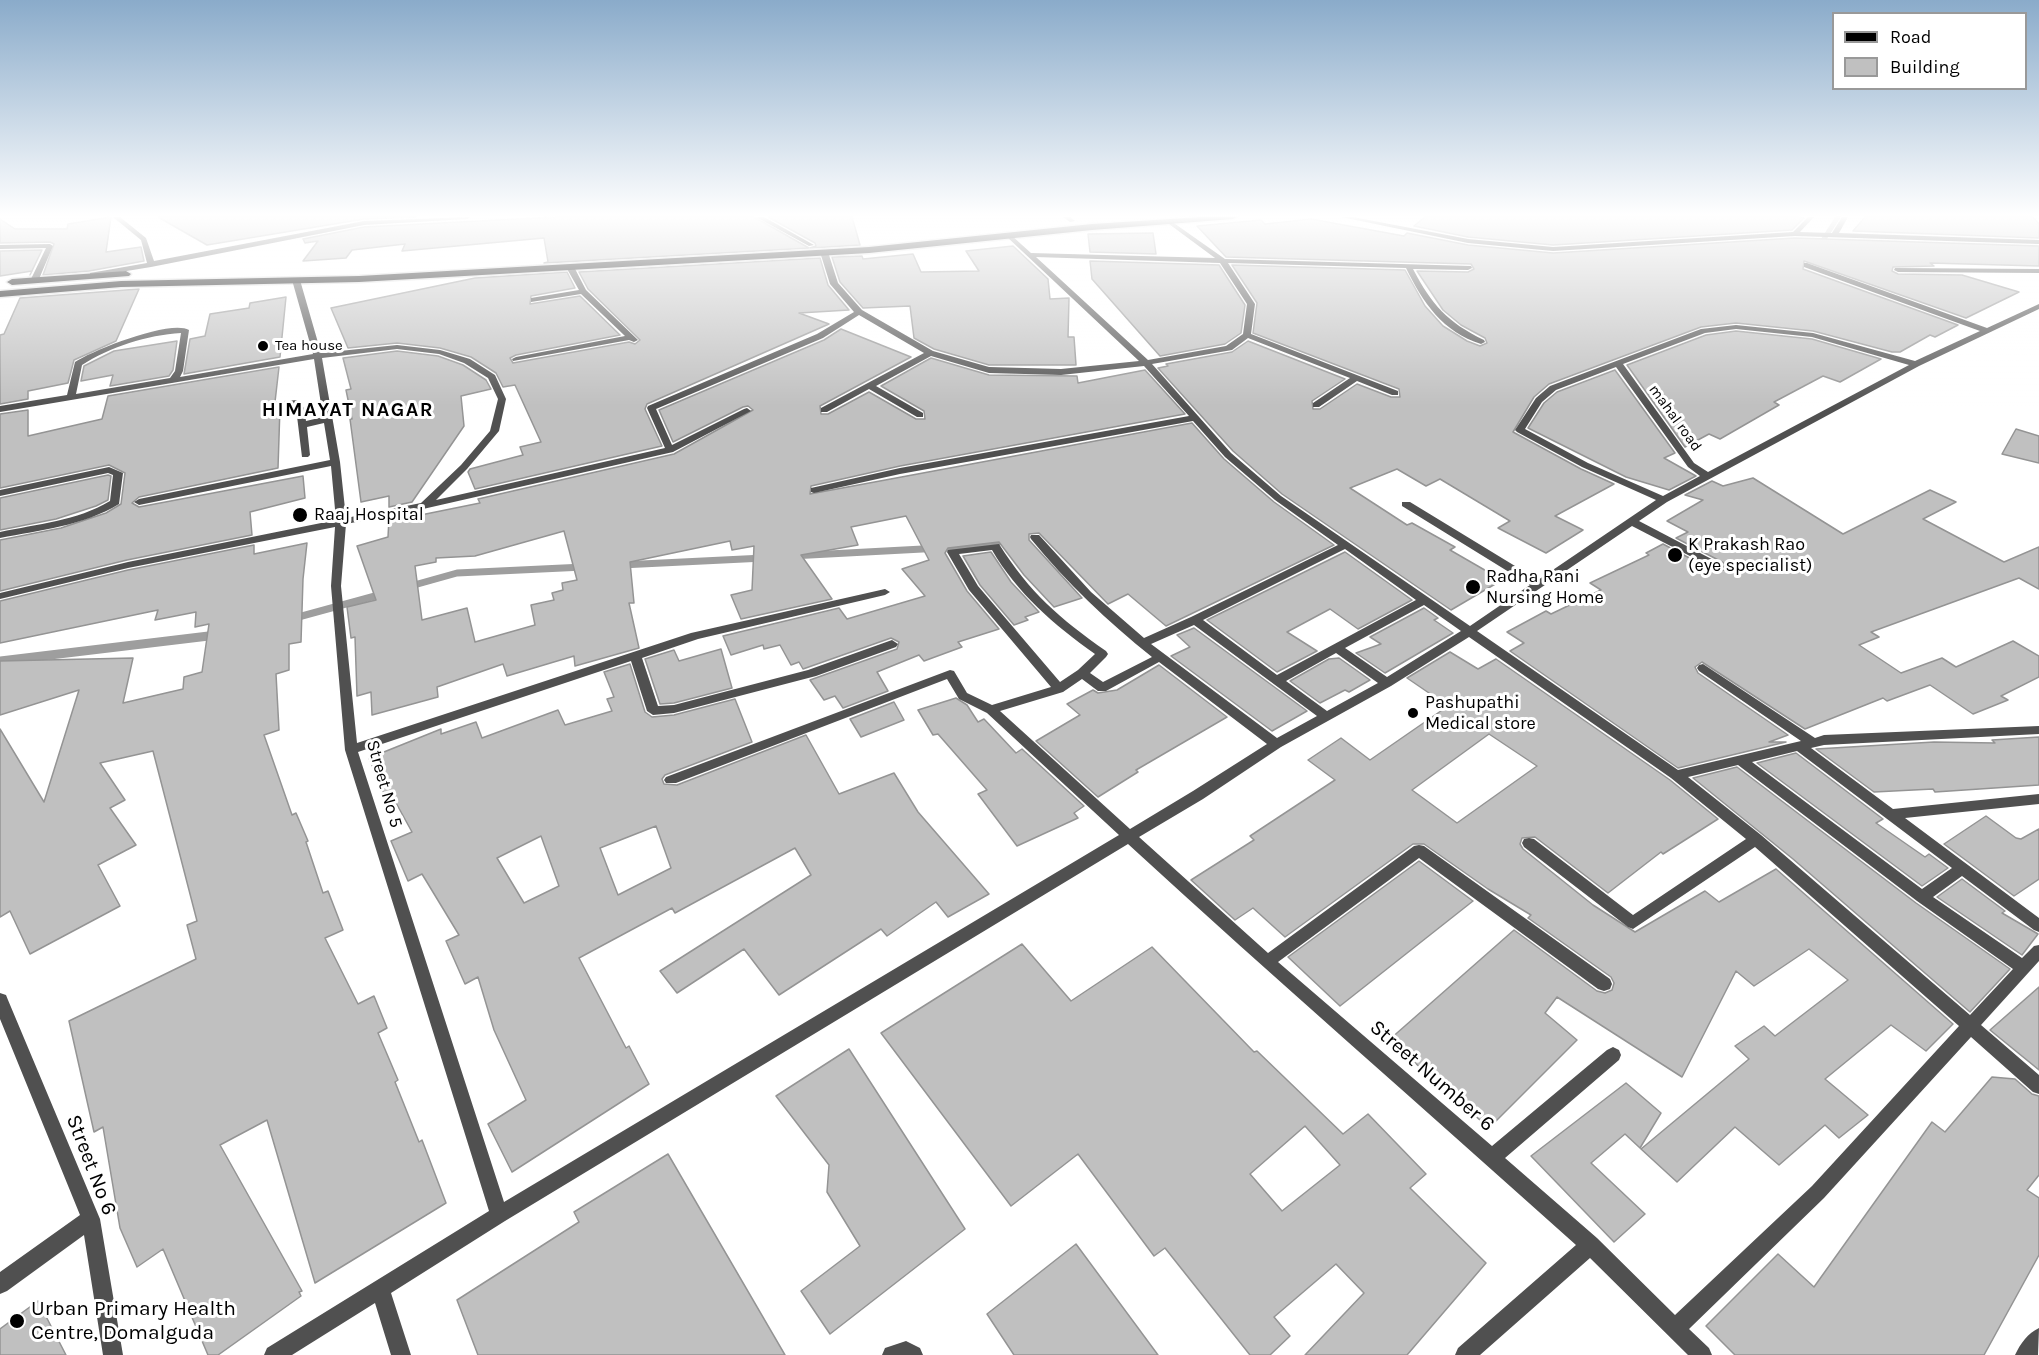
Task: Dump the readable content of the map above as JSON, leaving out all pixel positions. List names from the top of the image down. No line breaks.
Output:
{"streets":{"street":["mahal road","Street No 5","Street Number 6","Street No 6"]},"districts":["HIMAYAT NAGAR"],"places":["Tea house","Raaj Hospital","K Prakash Rao (eye specialist)","Radha Rani Nursing Home","Pashupathi Medical store","Urban Primary Health Centre, Domalguda"],"legend":["Road","Building"]}
